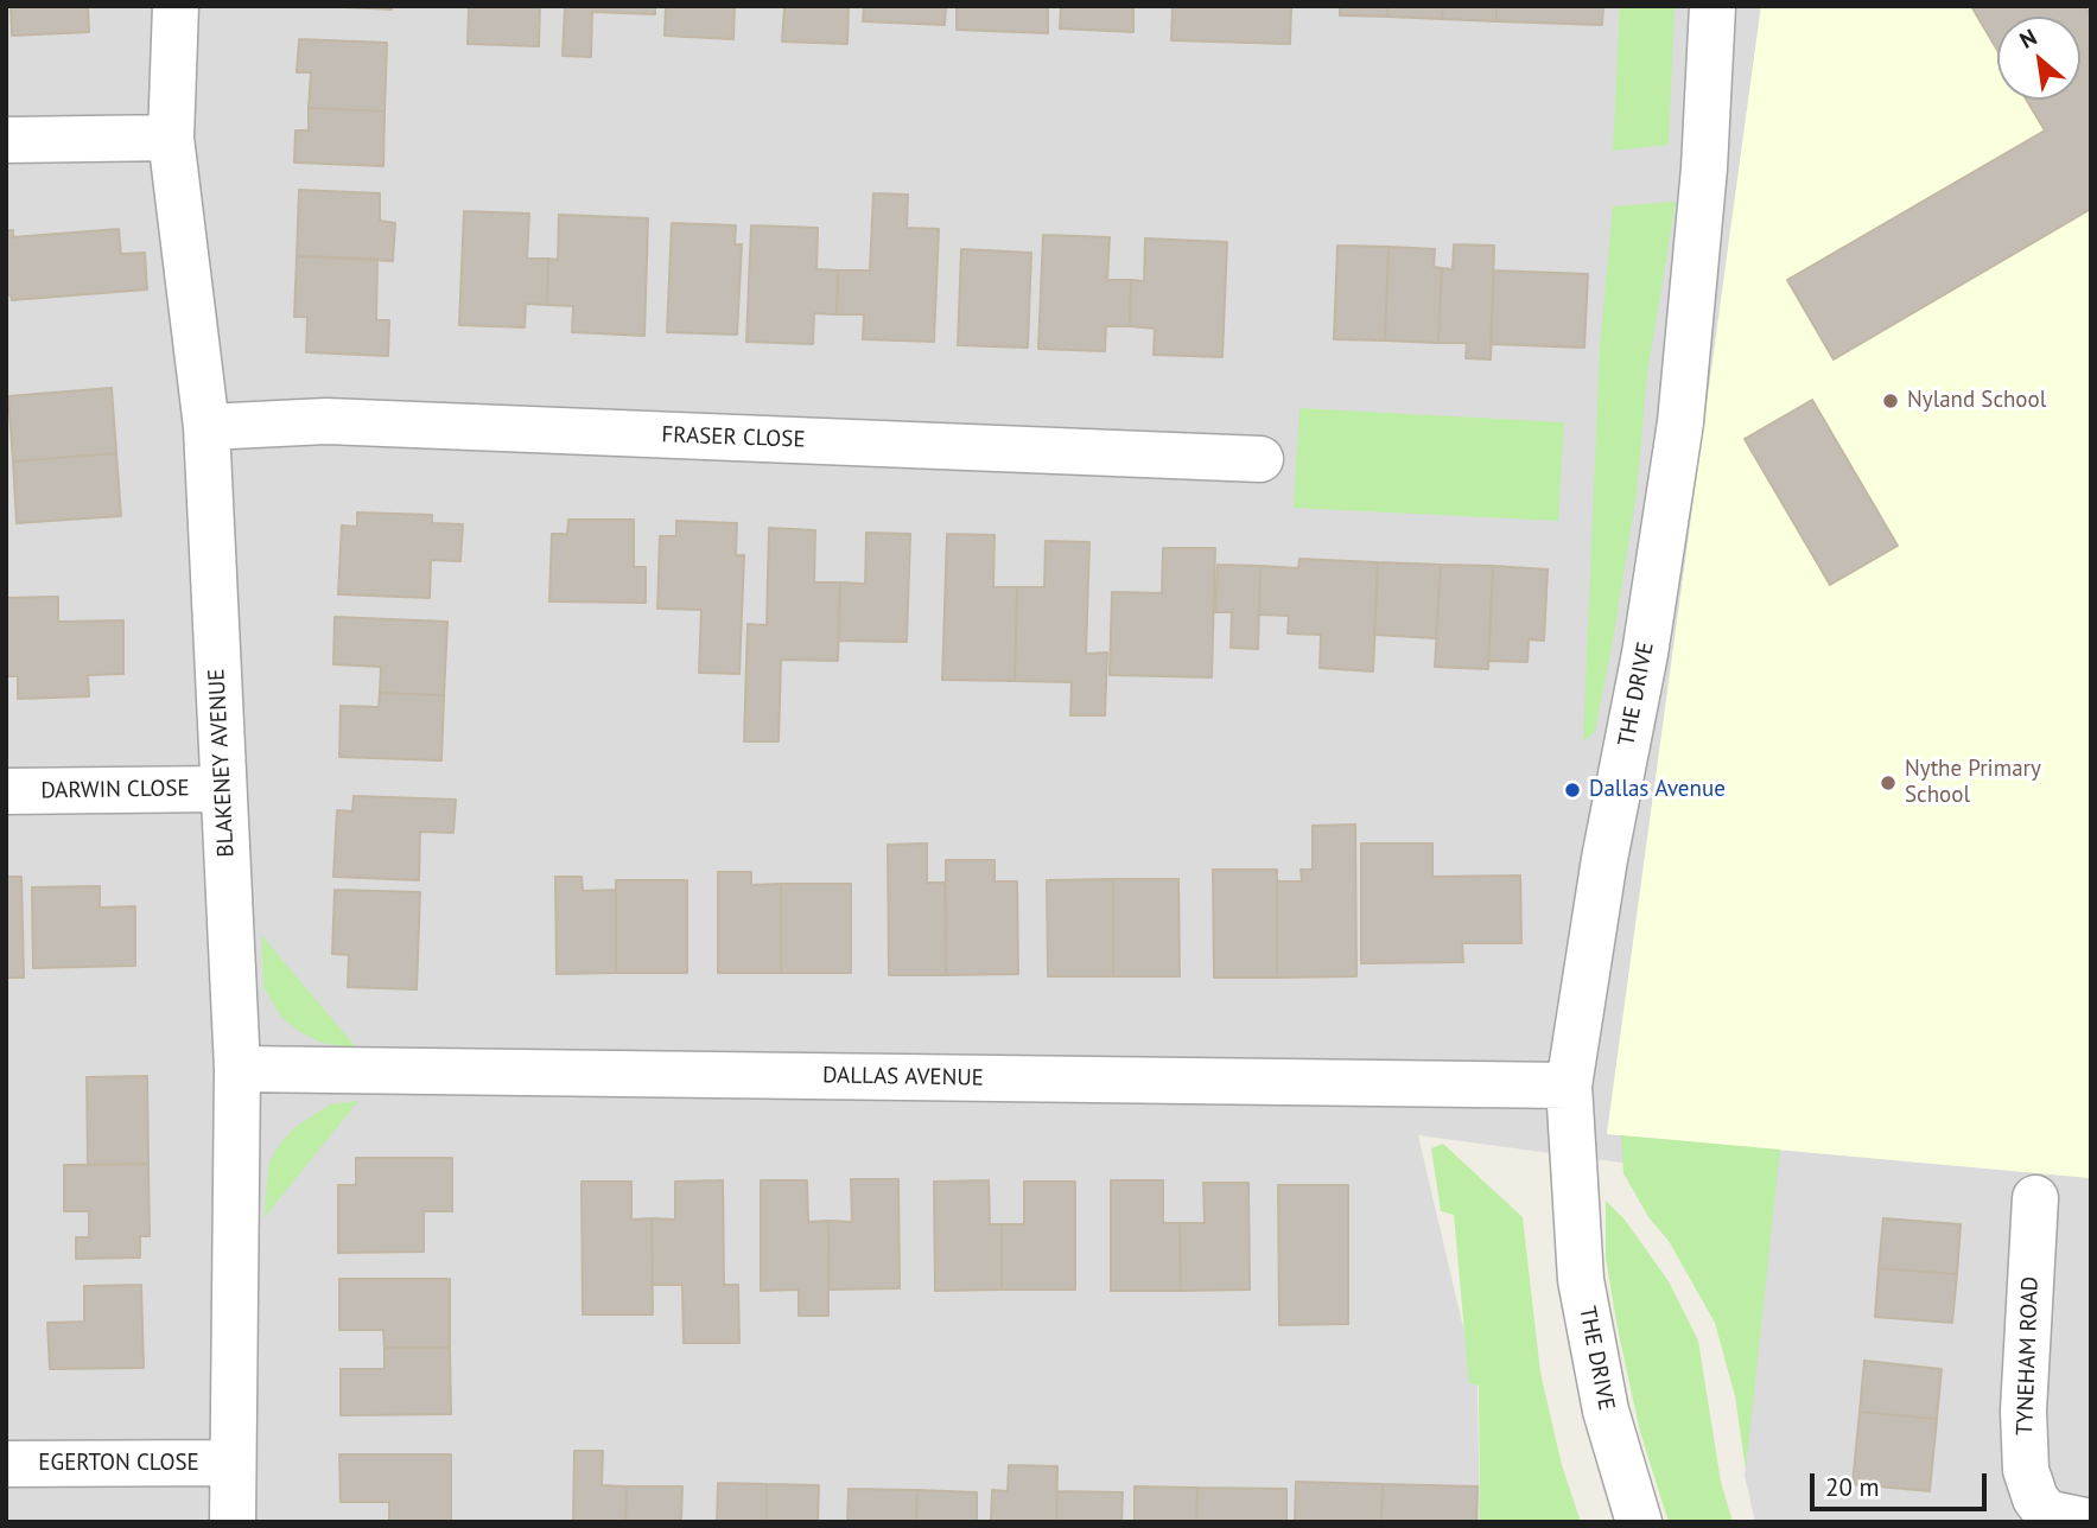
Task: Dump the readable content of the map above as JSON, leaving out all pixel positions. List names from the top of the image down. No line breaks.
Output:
{"streets":{"street":["FRASER CLOSE","THE DRIVE","BLAKENEY AVENUE","DARWIN CLOSE","DALLAS AVENUE","TYNEHAM ROAD","EGERTON CLOSE"]},"crossings":[["FRASER CLOSE","BLAKENEY AVENUE"],["THE DRIVE","DALLAS AVENUE"],["BLAKENEY AVENUE","DARWIN CLOSE"],["BLAKENEY AVENUE","DALLAS AVENUE"],["BLAKENEY AVENUE","EGERTON CLOSE"]],"places":["Nyland School","Nythe Primary School","Dallas Avenue"],"scale_bar":"20 m","north":"top left"}
